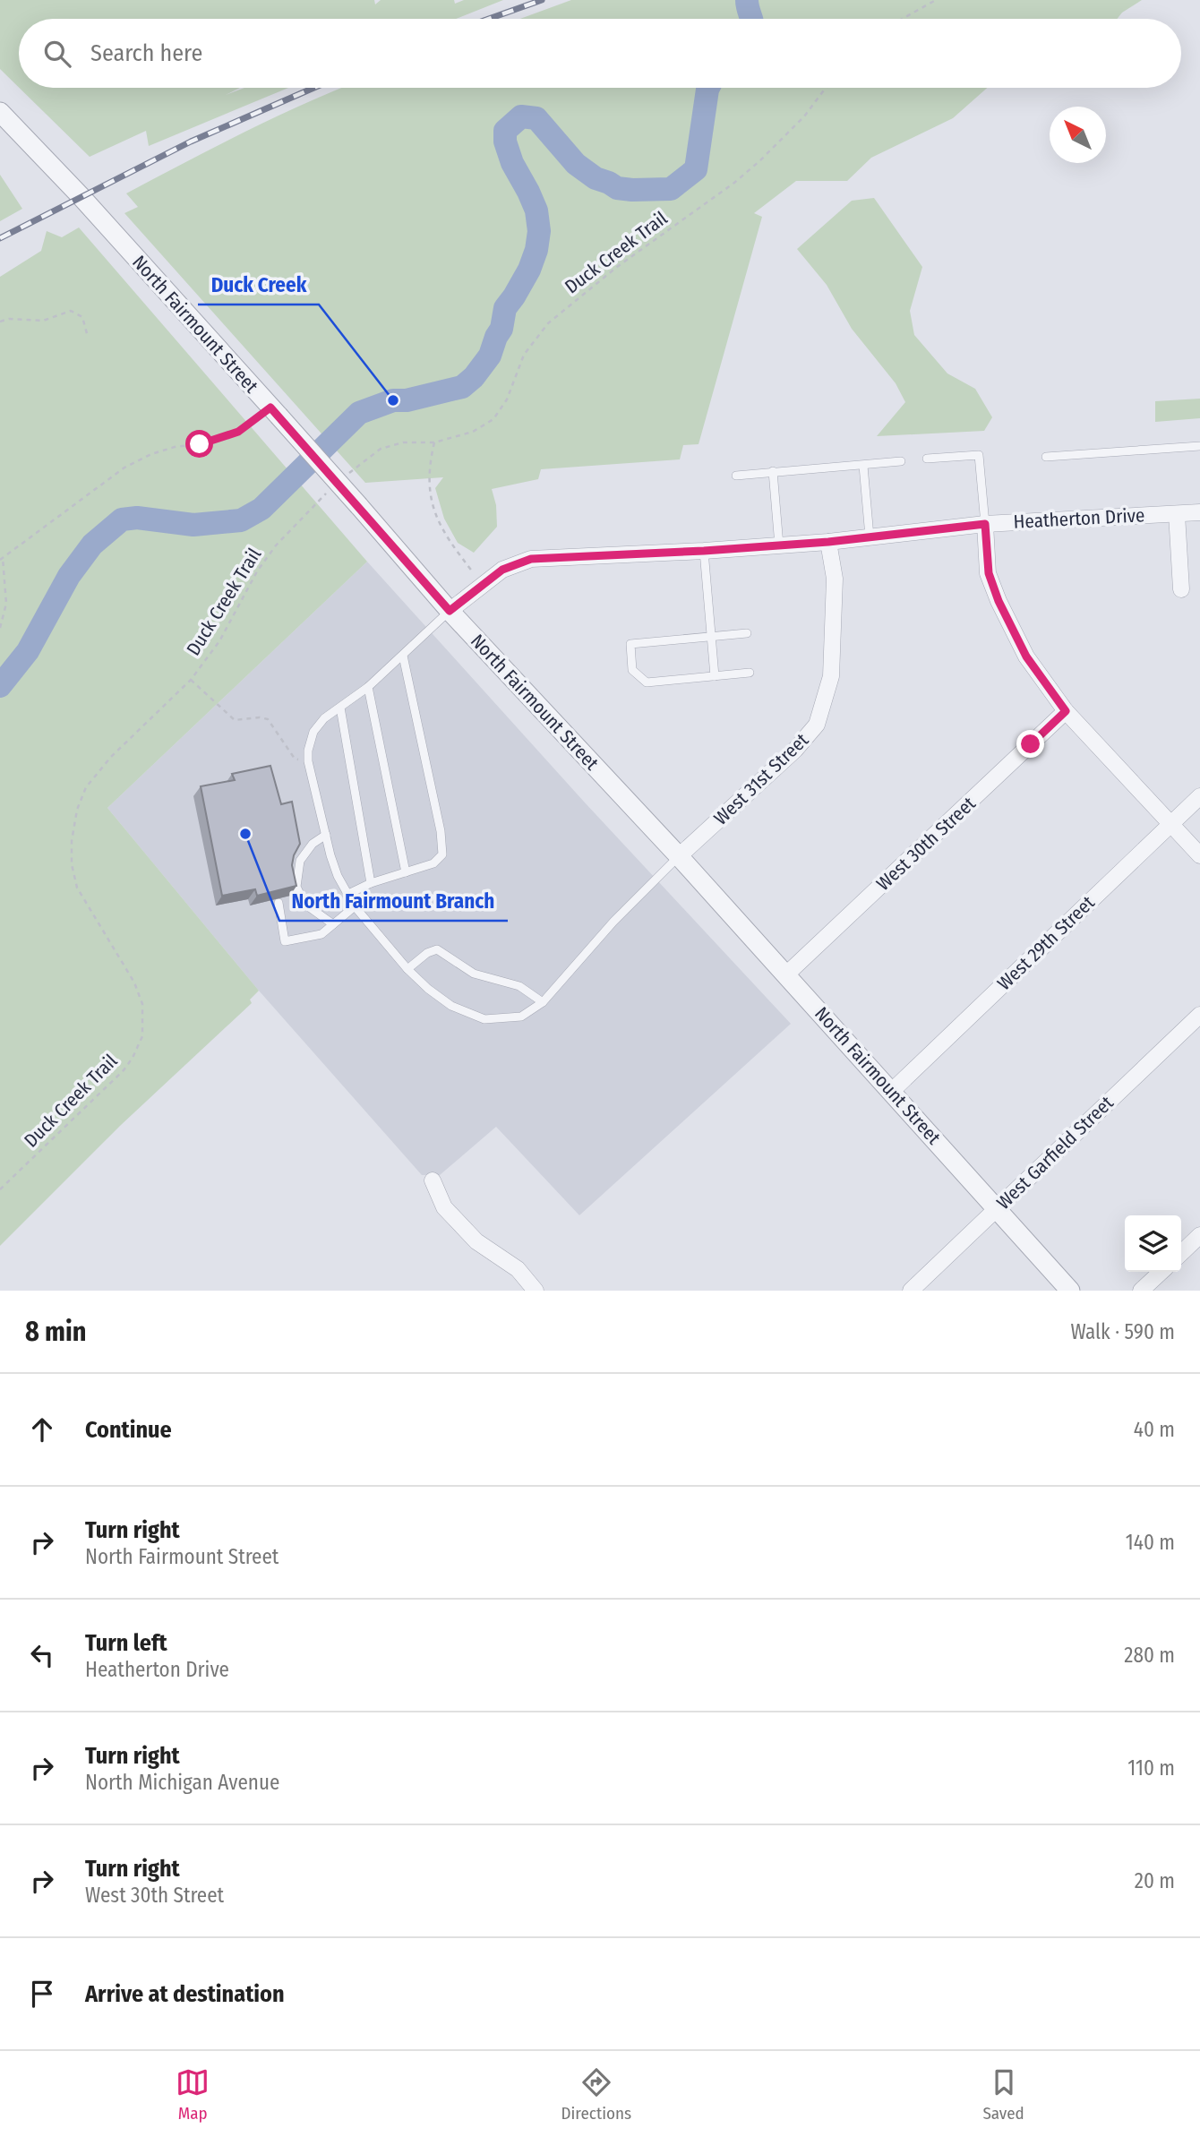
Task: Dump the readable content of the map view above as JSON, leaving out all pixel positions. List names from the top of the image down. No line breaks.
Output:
{"streets":{"street":["North Fairmount Street","Heatherton Drive","West 31st Street","West 30th Street","West 29th Street","West Garfield Street"],"path":["Duck Creek Trail"]},"crossings":[["North Fairmount Street","Heatherton Drive"],["North Fairmount Street","West 31st Street"],["North Fairmount Street","West 30th Street"],["North Fairmount Street","West 29th Street"],["North Fairmount Street","West Garfield Street"],["Heatherton Drive","West 31st Street"]],"places":["Duck Creek","North Fairmount Branch"],"north":"top left","page":{"search":"Search here","heading":["8 min","Walk · 590 m"],"list":[["Continue","40 m"],["Turn right","North Fairmount Street","140 m"],["Turn left","Heatherton Drive","280 m"],["Turn right","North Michigan Avenue","110 m"],["Turn right","West 30th Street","20 m"],"Arrive at destination"],"nav":["Map","Directions","Saved"]}}
